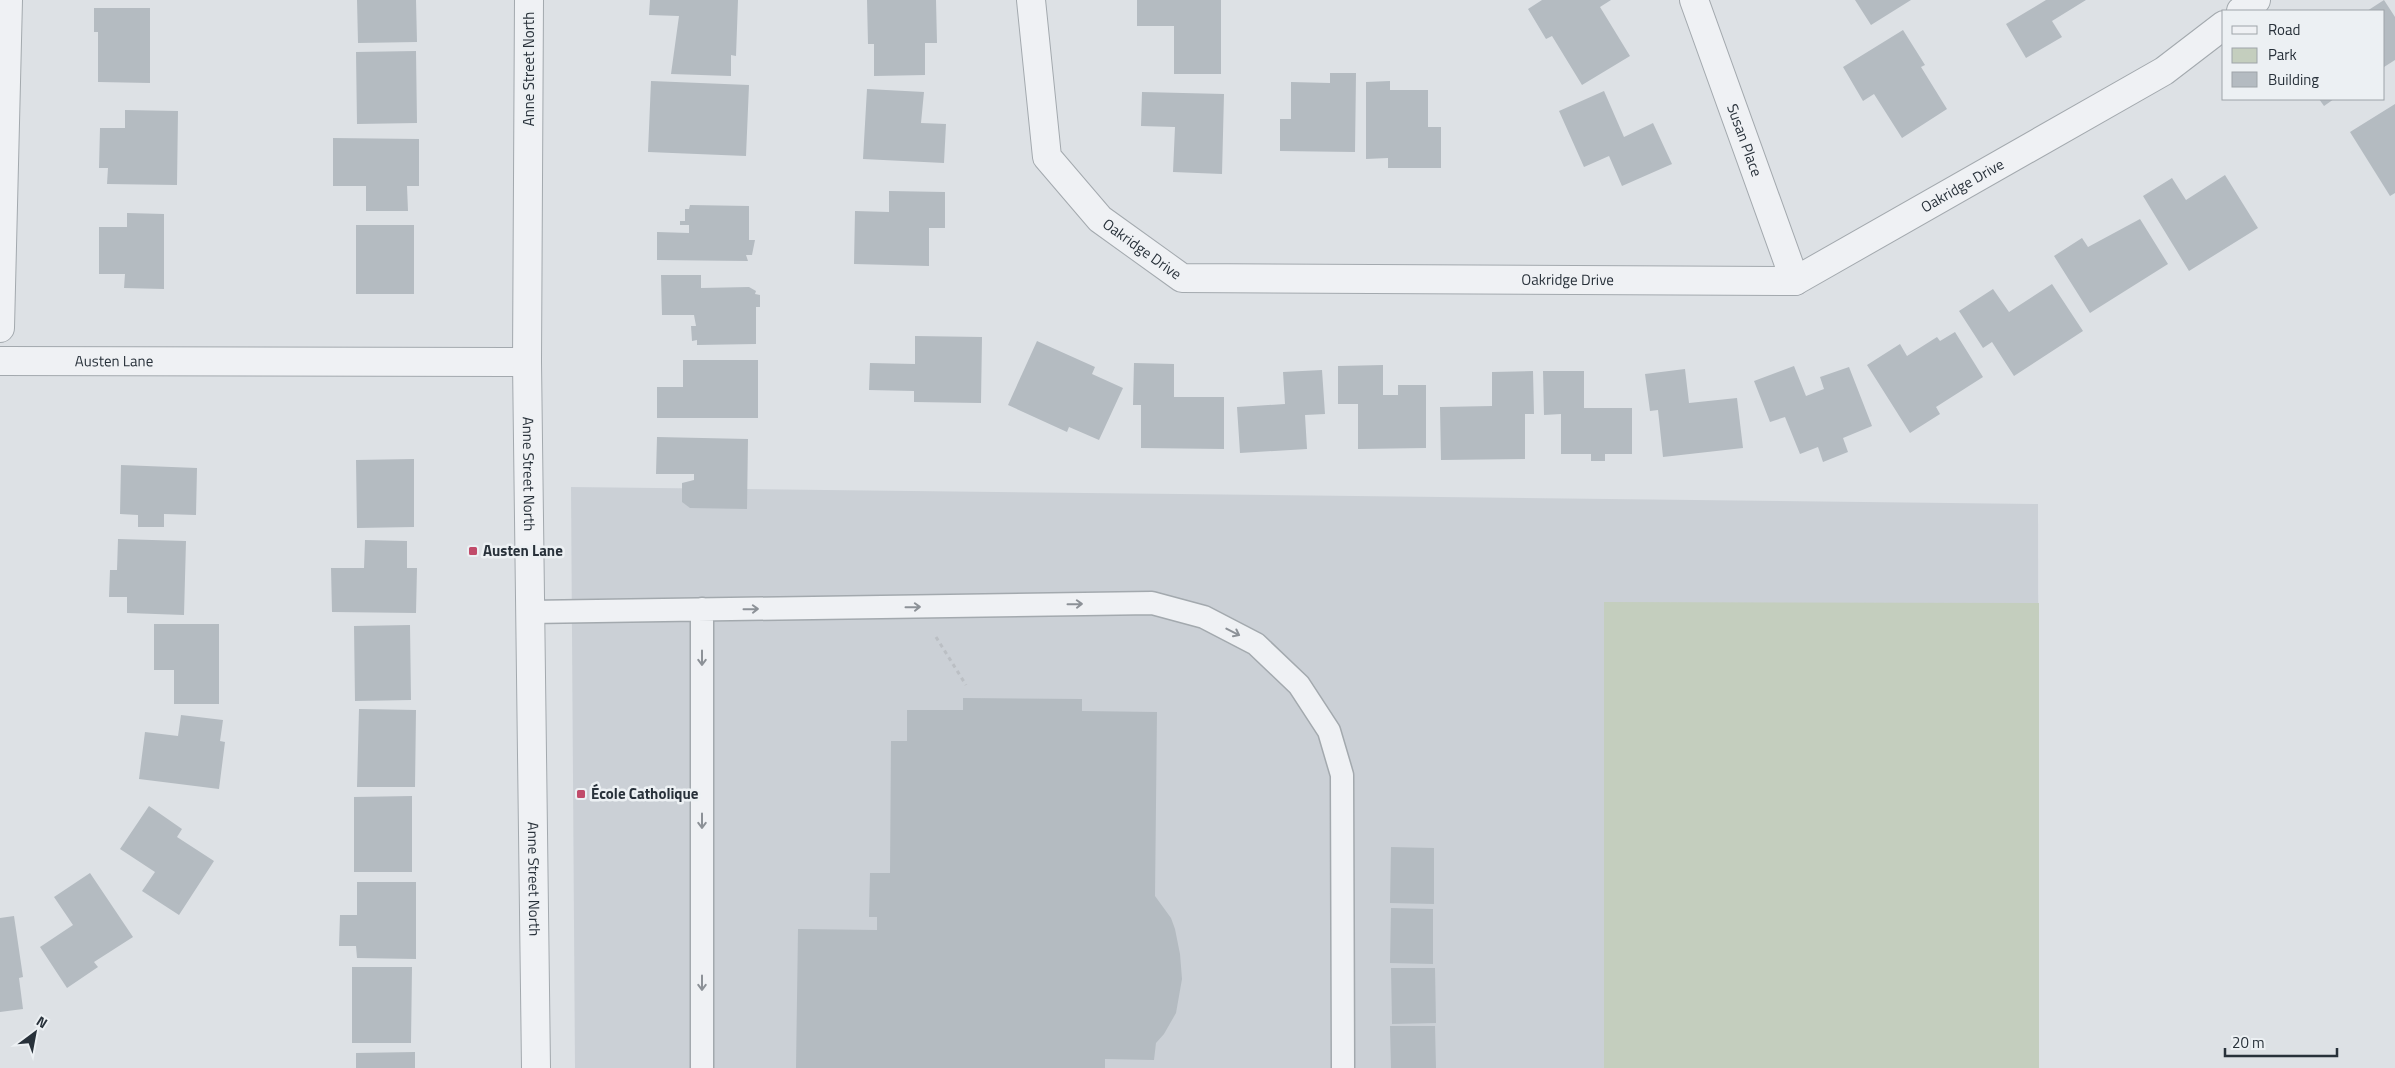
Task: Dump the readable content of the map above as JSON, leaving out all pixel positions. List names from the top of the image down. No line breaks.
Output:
{"streets":{"street":["Anne Street North","Susan Place","Oakridge Drive","Austen Lane"]},"crossings":[["Anne Street North","Austen Lane"],["Susan Place","Oakridge Drive"]],"places":{"transit":["Austen Lane","École Catholique"]},"legend":["Road","Park","Building"],"scale_bar":"20 m","north":"top right"}
